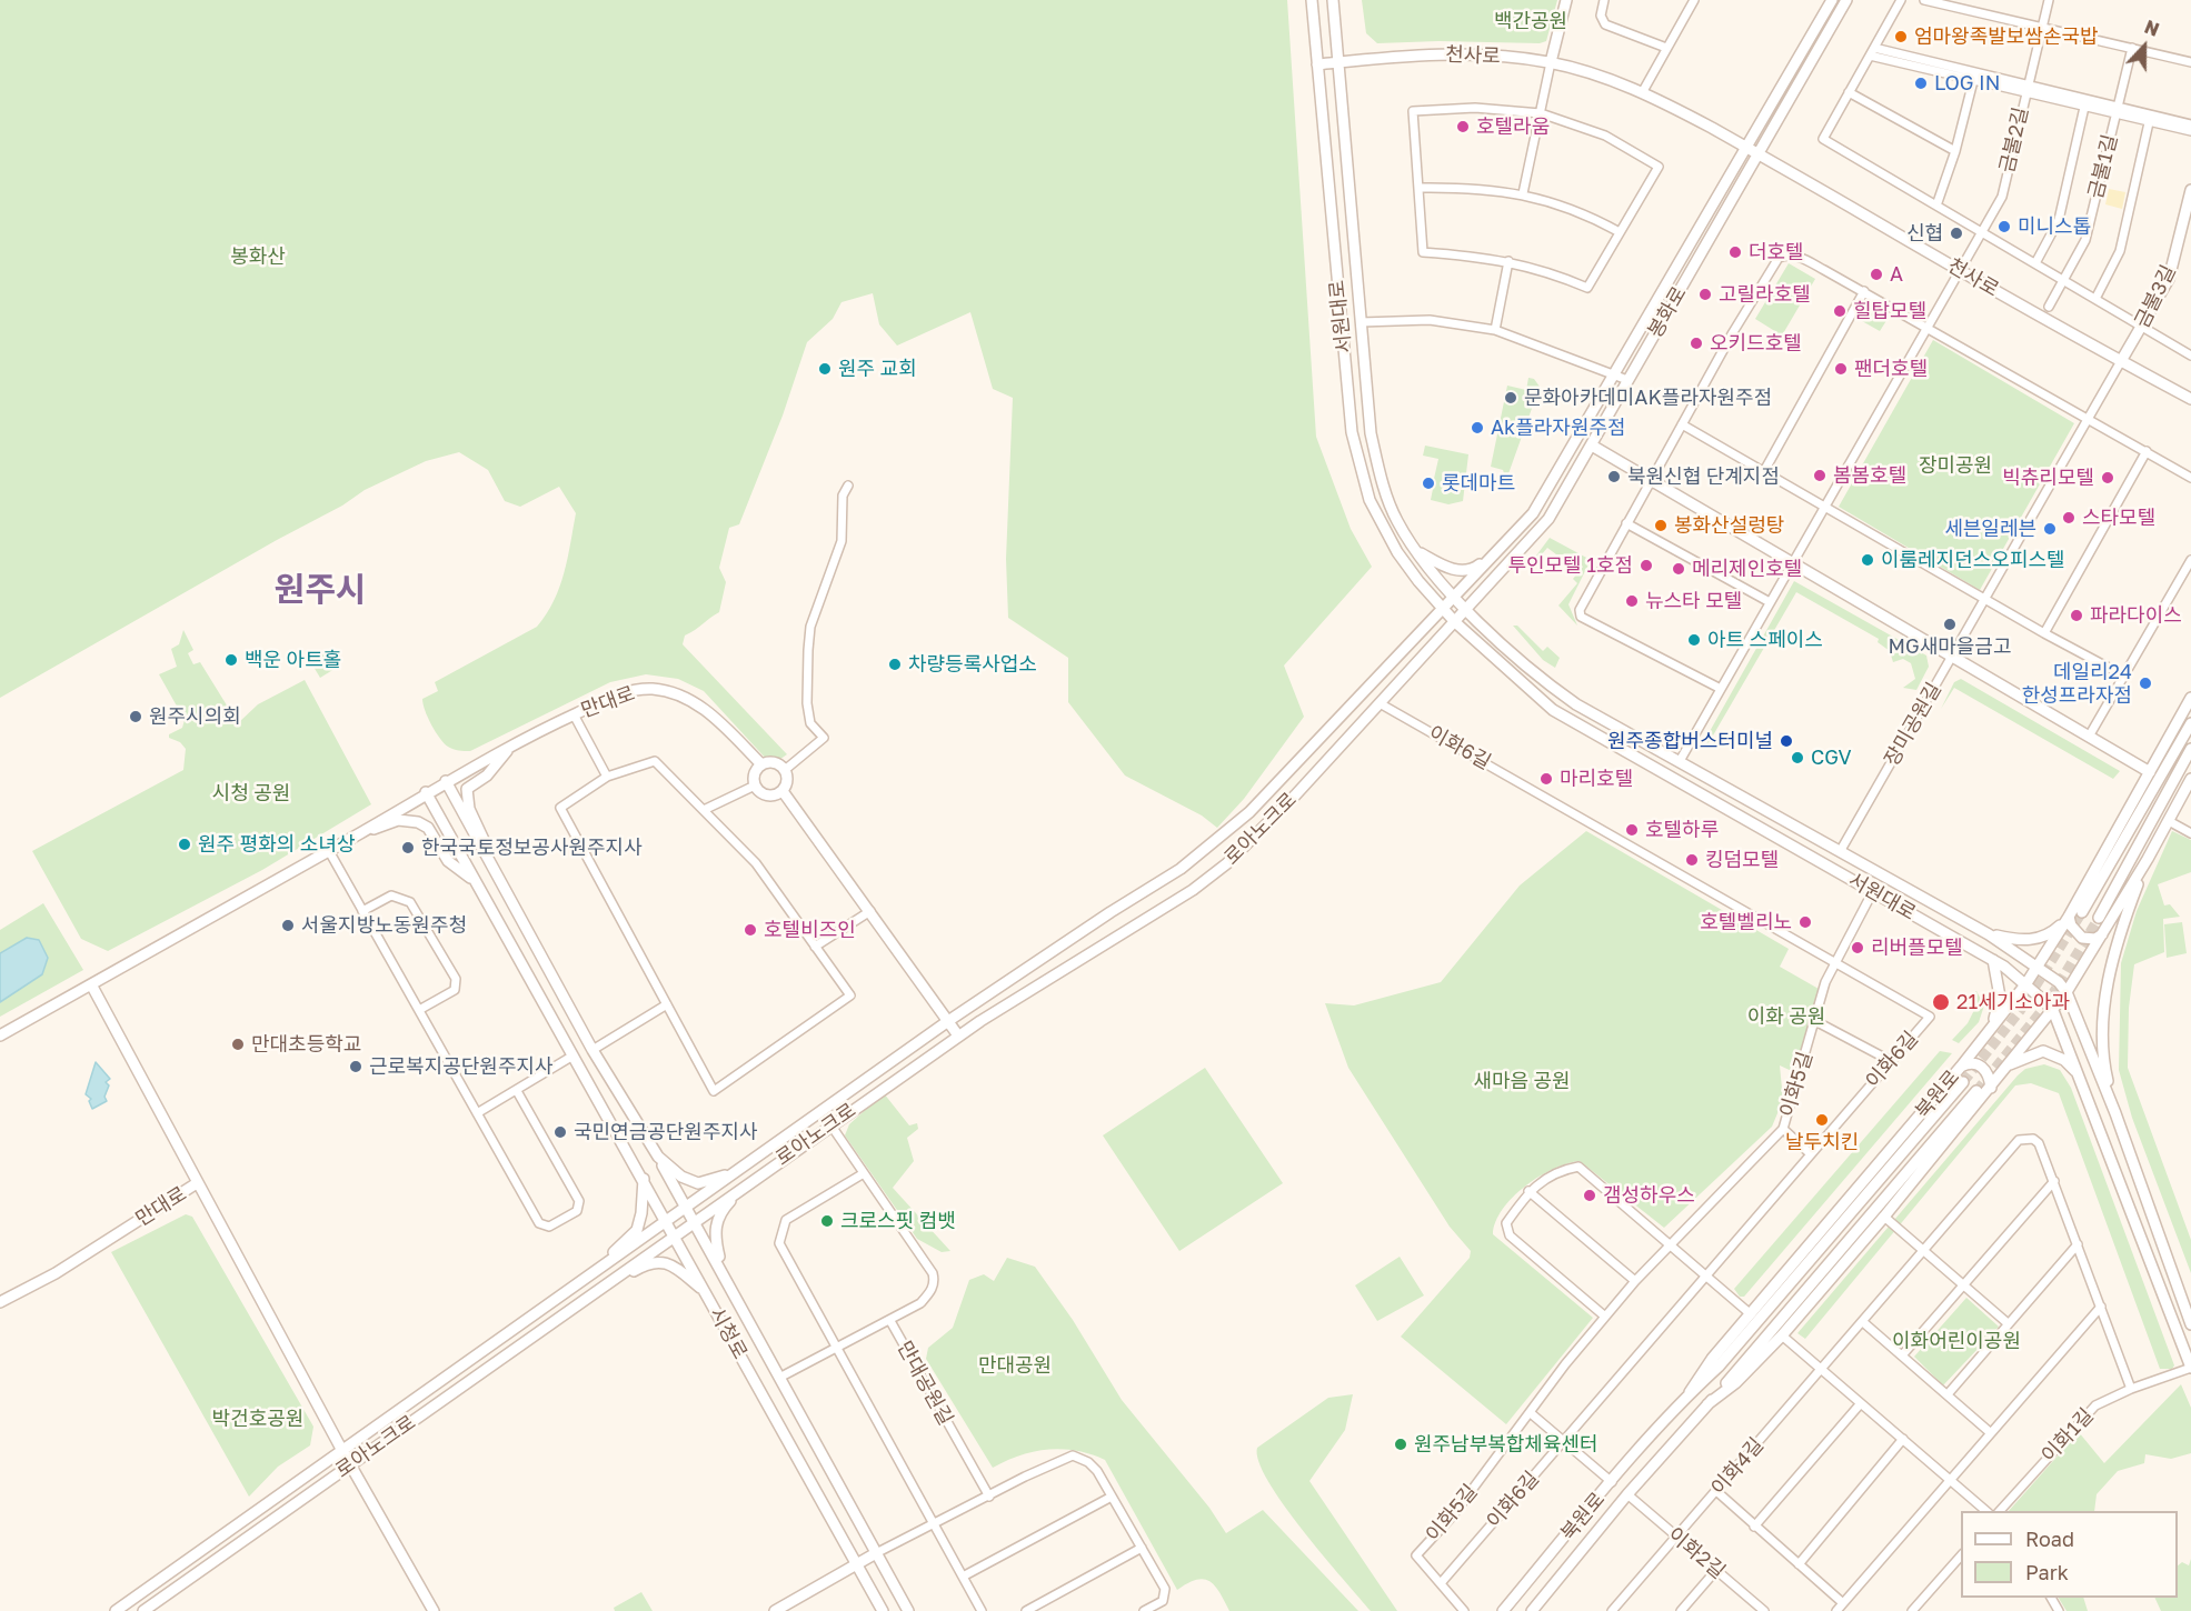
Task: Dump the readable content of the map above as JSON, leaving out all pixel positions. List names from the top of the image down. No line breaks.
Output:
{"streets":{"street":["천사로","금불2길","금불1길","금불3길","봉화로","서원대로","만대로","장미공원길","이화6길","로아노크로","이화5길","북원로","시청로","만대공원길","이화1길","이화4길","이화2길"]},"crossings":[["천사로","금불2길"],["천사로","금불3길"],["천사로","봉화로"],["천사로","서원대로"],["천사로","장미공원길"],["금불3길","장미공원길"],["봉화로","서원대로"],["봉화로","로아노크로"],["서원대로","장미공원길"],["서원대로","로아노크로"],["서원대로","이화5길"],["서원대로","북원로"],["서원대로","이화1길"],["만대로","로아노크로"],["만대로","시청로"],["이화6길","로아노크로"],["이화6길","이화5길"],["로아노크로","시청로"],["북원로","이화2길"],["시청로","만대공원길"],["이화1길","이화4길"],["이화4길","이화2길"]],"districts":["원주시"],"parks":["백간공원","봉화산","장미공원","시청 공원","이화 공원","새마음 공원","이화어린이공원","만대공원","박건호공원"],"places":["엄마왕족발보쌈손국밥","LOG IN","호텔라움","미니스톱","신협","더호텔","A","고릴라호텔","힐탑모텔","오키드호텔","원주 교회","팬더호텔","문화아카데미AK플라자원주점","Ak플라자원주점","봄봄호텔","북원신협 단계지점","빅츄리모텔","롯데마트","스타모텔","봉화산설렁탕","세븐일레븐","이룸레지던스오피스텔","투인모텔 1호점","메리제인호텔","뉴스타 모텔","파라다이스","MG새마을금고","아트 스페이스","백운 아트홀","차량등록사업소","데일리24 한성프라자점","원주시의회","원주종합버스터미널","CGV","마리호텔","호텔하루","원주 평화의 소녀상","한국국토정보공사원주지사","킹덤모텔","호텔벨리노","서울지방노동원주청","호텔비즈인","리버플모텔","21세기소아과","만대초등학교","근로복지공단원주지사","날두치킨","국민연금공단원주지사","갬성하우스","크로스핏 컴뱃","원주남부복합체육센터"],"legend":["Road","Park"],"north":"top"}
